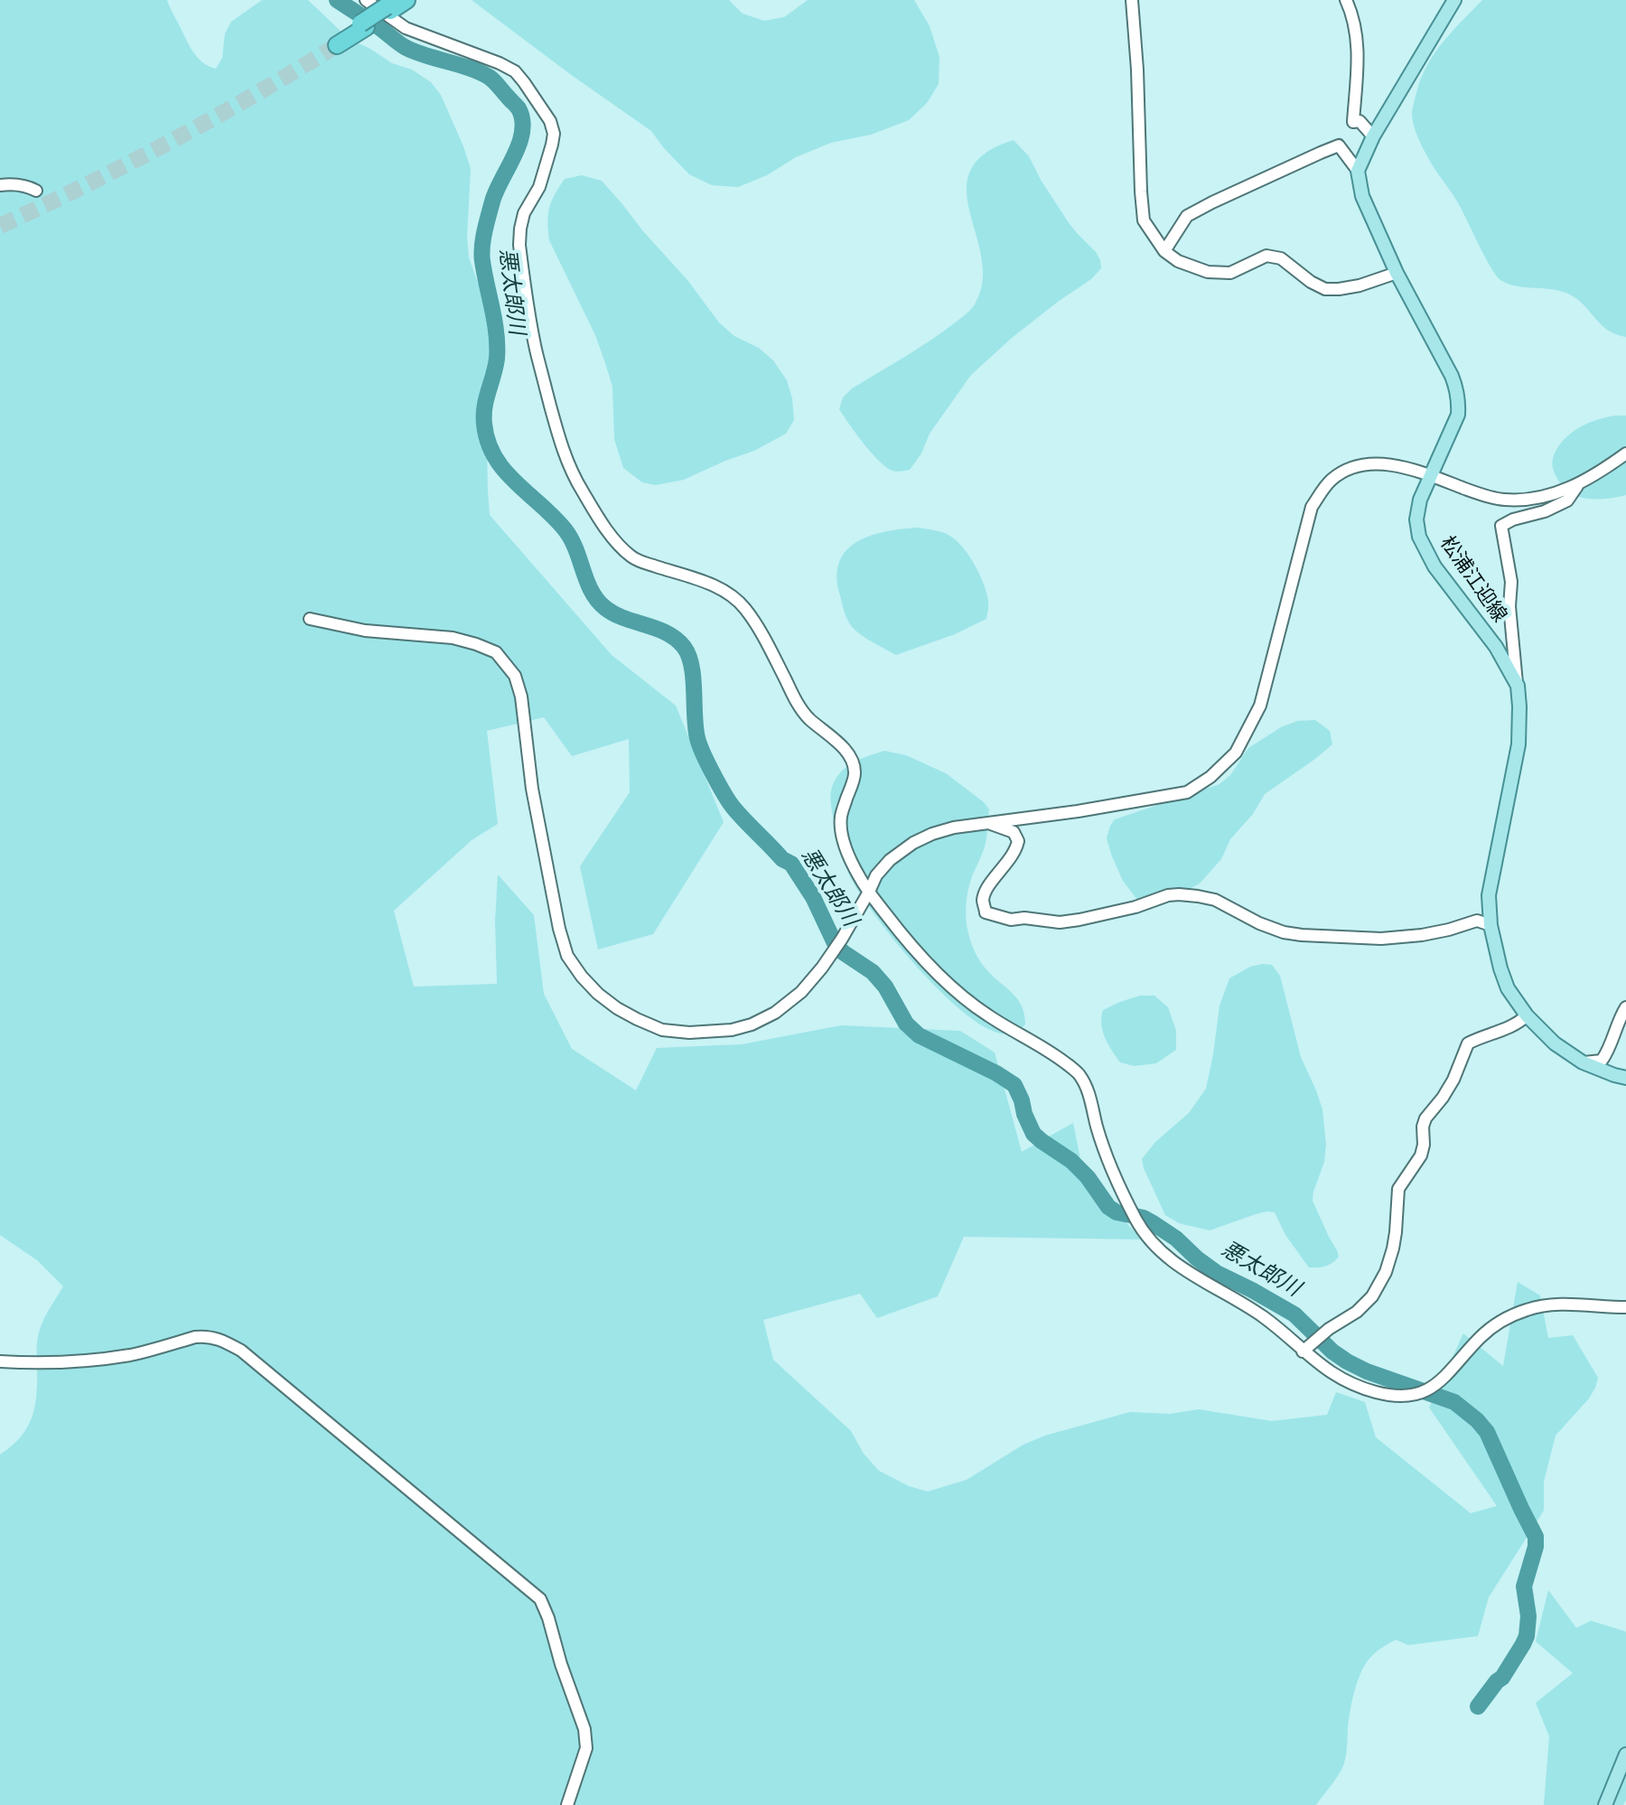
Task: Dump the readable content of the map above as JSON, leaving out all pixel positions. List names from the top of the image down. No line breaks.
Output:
{"streets":{"main road":["松浦江迎線"]},"water":["悪太郎川"]}
